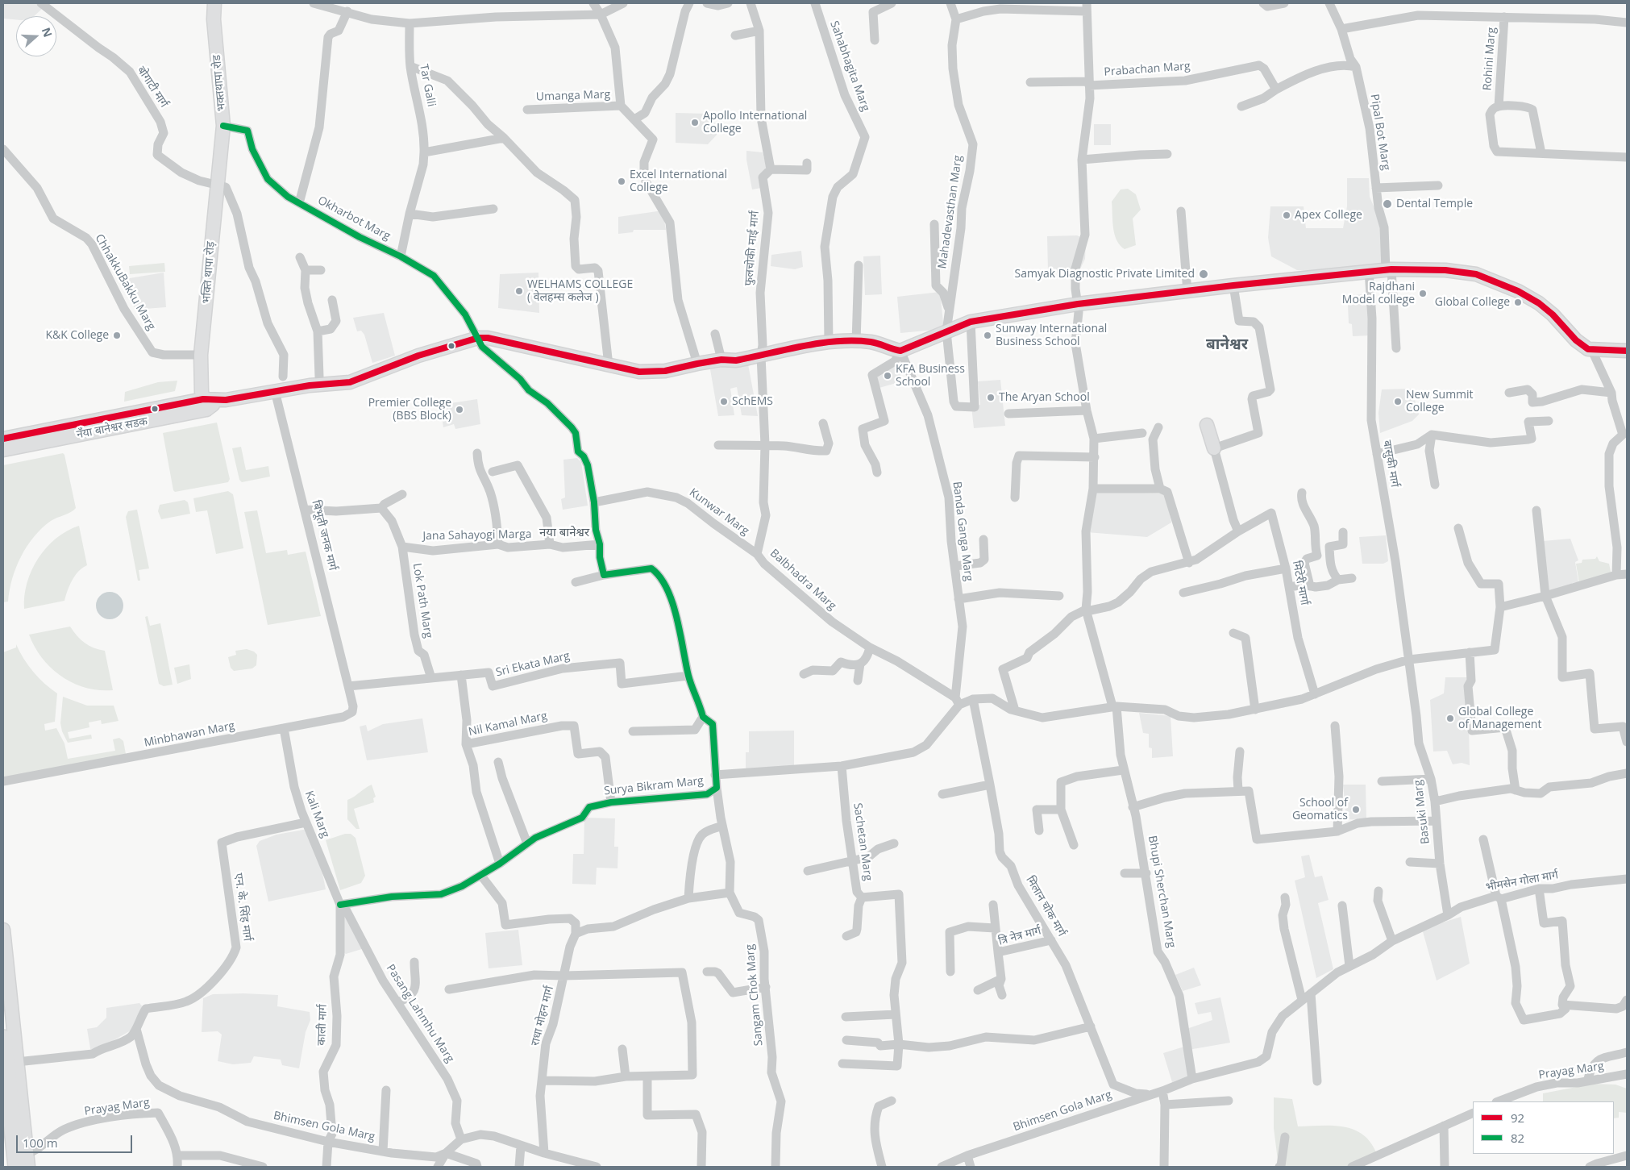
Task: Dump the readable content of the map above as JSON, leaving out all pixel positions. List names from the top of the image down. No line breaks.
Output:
{"streets":{"main road":["भक्तथापा रोड","भक्ति थापा रोड़","नँया बानेश्वर सडक"],"street":["Rohini Marg","Sahabhagita Marg","Prabachan Marg","Tar Galli","बोगाटी मार्ग","Umanga Marg","Pipal Bot Marg","Mahadevasthan Marg","Okharbot Marg","फुलचोकी माई मार्ग","ChhakkuBakku Marg","बासुकी मार्ग","Kunwar Marg","Banda Ganga Marg","बिभूती जनक मार्ग","Jana Sahayogi Marga","Balbhadra Marg","मिटेरी मार्गा","Lok Path Marg","Sri Ekata Marg","Nil Kamal Marg","Minbhawan Marg","Surya Bikram Marg","Basuki Marg","Kali Marg","Sachetan Marg","भीमसेन गोला मार्ग","Bhupi Sherchan Marg","मिलान चोक मार्ग","एन. के. सिंह मार्ग","त्रि नेत्र मार्ग","Sangam Chok Marg","Pasang Lahmhu Marg","राधा मोहन मार्ग","काली मार्ग","Prayag Marg","Bhimsen Gola Marg"]},"crossings":[["Prabachan Marg","Bhupi Sherchan Marg"],["भक्तथापा रोड","Okharbot Marg"],["भक्तथापा रोड","भक्ति थापा रोड़"],["Tar Galli","Okharbot Marg"],["बोगाटी मार्ग","भक्ति थापा रोड़"],["Okharbot Marg","Kunwar Marg"],["Okharbot Marg","Jana Sahayogi Marga"],["फुलचोकी माई मार्ग","Balbhadra Marg"],["भक्ति थापा रोड़","ChhakkuBakku Marg"],["भक्ति थापा रोड़","नँया बानेश्वर सडक"],["बासुकी मार्ग","Basuki Marg"],["Kunwar Marg","Balbhadra Marg"],["Banda Ganga Marg","Balbhadra Marg"],["Banda Ganga Marg","Surya Bikram Marg"],["बिभूती जनक मार्ग","Sri Ekata Marg"],["बिभूती जनक मार्ग","Minbhawan Marg"],["Jana Sahayogi Marga","Lok Path Marg"],["Balbhadra Marg","Surya Bikram Marg"],["Lok Path Marg","Sri Ekata Marg"],["Sri Ekata Marg","Minbhawan Marg"],["Nil Kamal Marg","Surya Bikram Marg"],["Minbhawan Marg","Kali Marg"],["Surya Bikram Marg","Kali Marg"],["Surya Bikram Marg","Sachetan Marg"],["Surya Bikram Marg","Sangam Chok Marg"],["Surya Bikram Marg","Pasang Lahmhu Marg"],["Surya Bikram Marg","काली मार्ग"],["Basuki Marg","भीमसेन गोला मार्ग"],["Kali Marg","एन. के. सिंह मार्ग"],["Kali Marg","Pasang Lahmhu Marg"],["Kali Marg","काली मार्ग"],["भीमसेन गोला मार्ग","Bhimsen Gola Marg"],["Bhupi Sherchan Marg","Bhimsen Gola Marg"],["मिलान चोक मार्ग","त्रि नेत्र मार्ग"],["मिलान चोक मार्ग","Bhimsen Gola Marg"],["एन. के. सिंह मार्ग","Bhimsen Gola Marg"],["Pasang Lahmhu Marg","काली मार्ग"],["काली मार्ग","Bhimsen Gola Marg"]],"districts":["बानेश्वर","नया बानेश्वर"],"places":["Apollo International College","Excel International College","Dental Temple","Apex College","Samyak Diagnostic Private Limited","WELHAMS COLLEGE ( वेलहम्स कलेज )","Rajdhani Model college","Global College","K&K College","Sunway International Business School","KFA Business School","The Aryan School","SchEMS","New Summit College","Premier College (BBS Block)","Global College of Management","School of Geomatics"],"lines":["transit line 82","transit line 92"],"legend":["92","82"],"scale_bar":"100 m","north":"right"}
